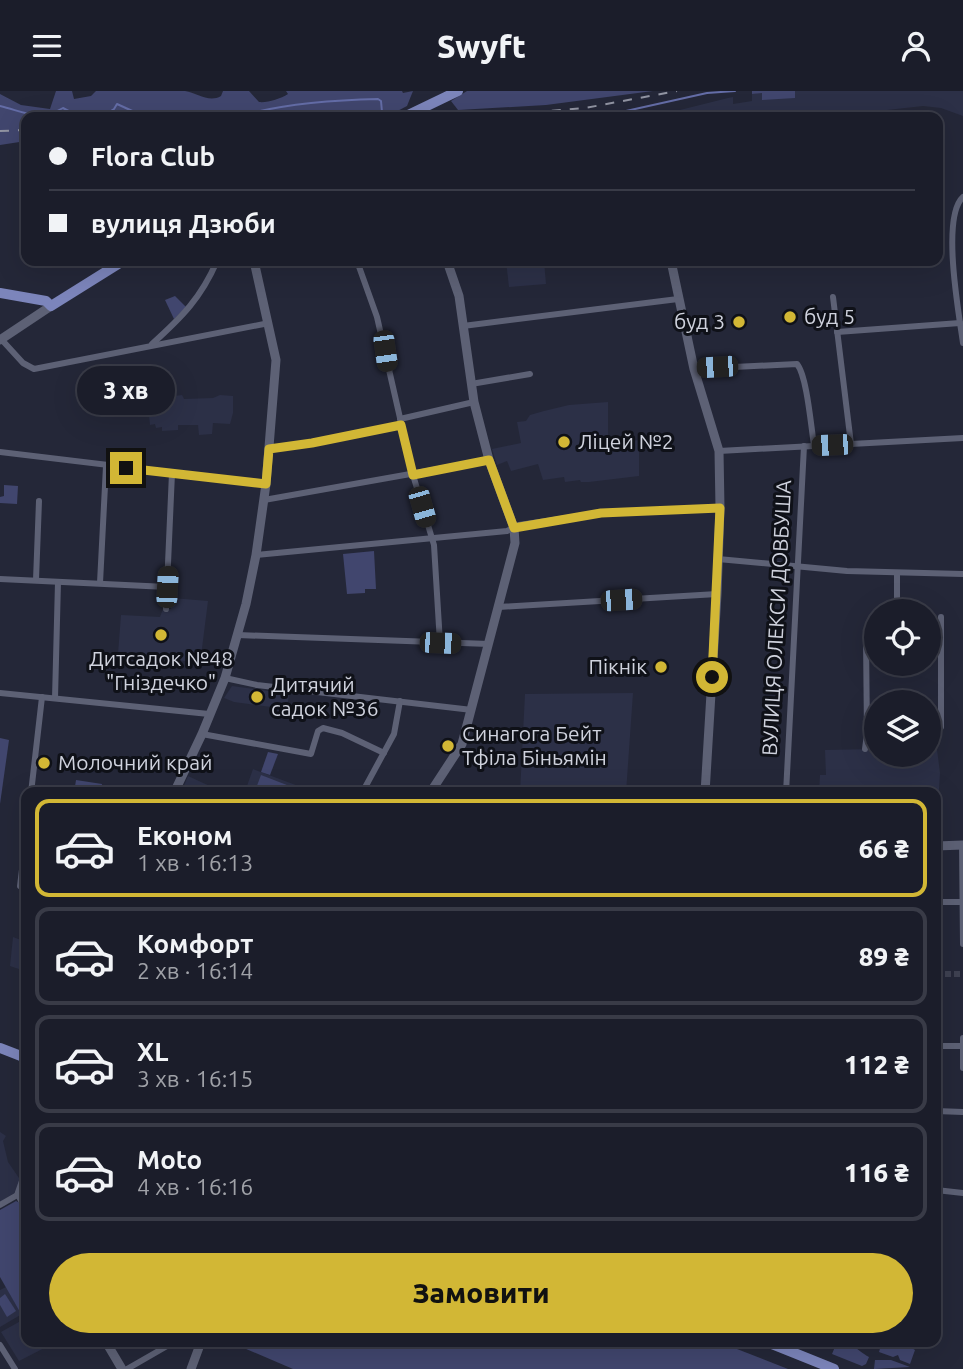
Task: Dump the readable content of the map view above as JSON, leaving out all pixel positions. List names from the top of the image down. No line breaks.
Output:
{"streets":{"street":["ВУЛИЦЯ ОЛЕКСИ ДОВБУША"]},"places":["буд 5","буд 3","Ліцей №2","Дитсадок №48 \"Гніздечко\"","Пікнік","Дитячий садок №36","Синагога Бейт Тфіла Біньямін","Молочний край"],"page":{"header":"Swyft","banner":["Flora Club","вулиця Дзюби"],"bubble":"3 хв","list":[{"name":"Економ","note":"1 хв · 16:13","value":"66 ₴"},{"name":"Комфорт","note":"2 хв · 16:14","value":"89 ₴"},{"name":"XL","note":"3 хв · 16:15","value":"112 ₴"},{"name":"Moto","note":"4 хв · 16:16","value":"116 ₴"}],"buttons":"Замовити"}}
